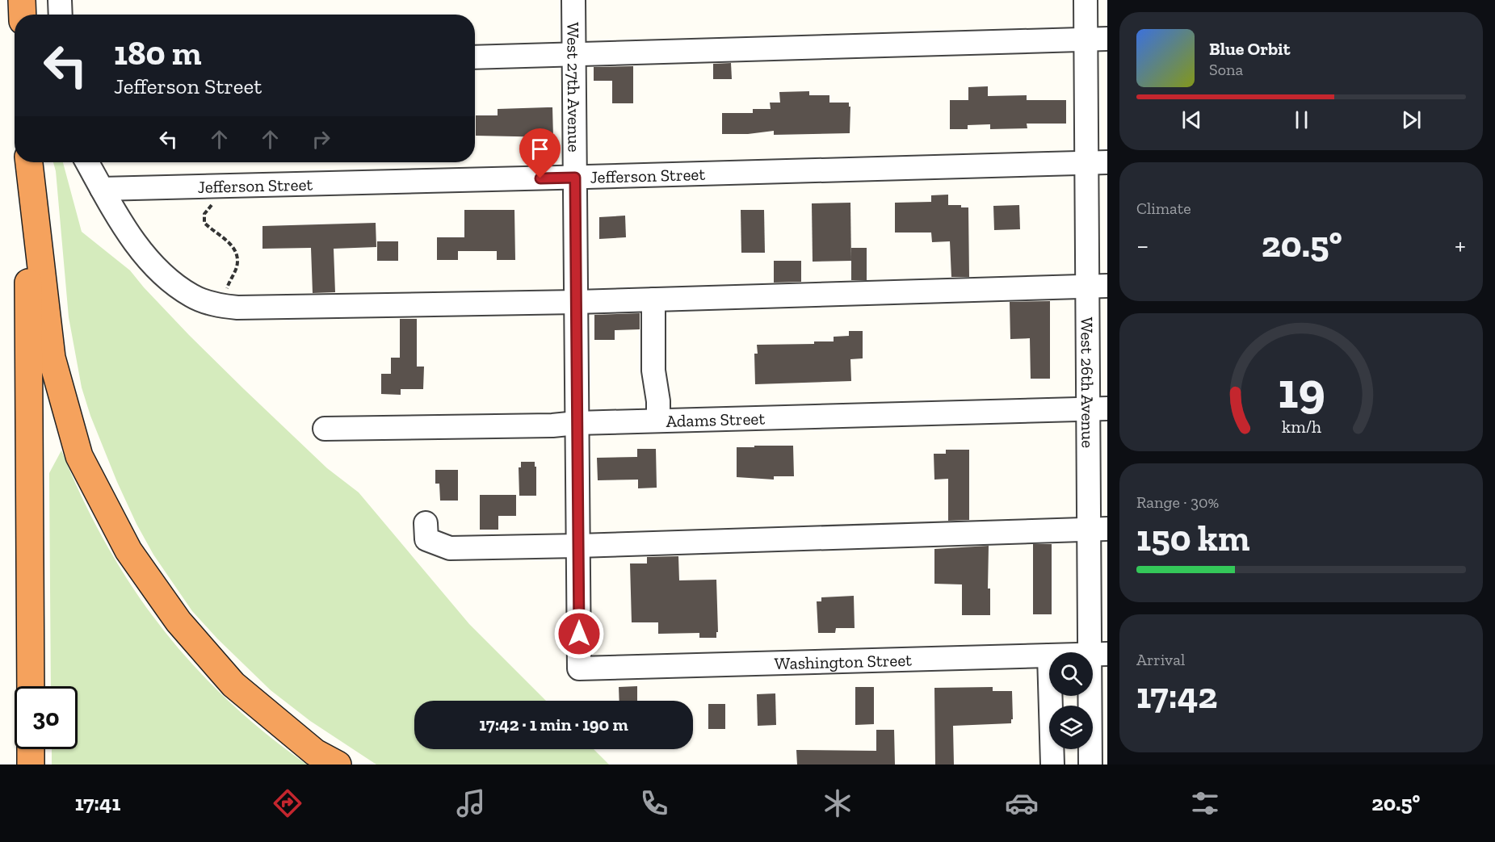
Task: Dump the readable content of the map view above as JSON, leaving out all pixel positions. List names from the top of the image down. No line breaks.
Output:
{"streets":{"street":["West 27th Avenue","Jefferson Street","West 26th Avenue","Adams Street","Washington Street"]},"crossings":[["West 27th Avenue","Jefferson Street"],["West 27th Avenue","Adams Street"],["West 27th Avenue","Washington Street"],["Jefferson Street","West 26th Avenue"],["West 26th Avenue","Adams Street"]],"page":{"turn":["180 m","Jefferson Street"],"song":["Blue Orbit","Sona"],"tile":["Climate",["Range · 30%","150 km"],["Arrival","17:42"]],"heat":["−","20.5°","+"],"limit":"30","trip":"17:42 · 1 min · 190 m","tabs":["17:41","20.5°"],"gauge":["19","km/h"]}}
